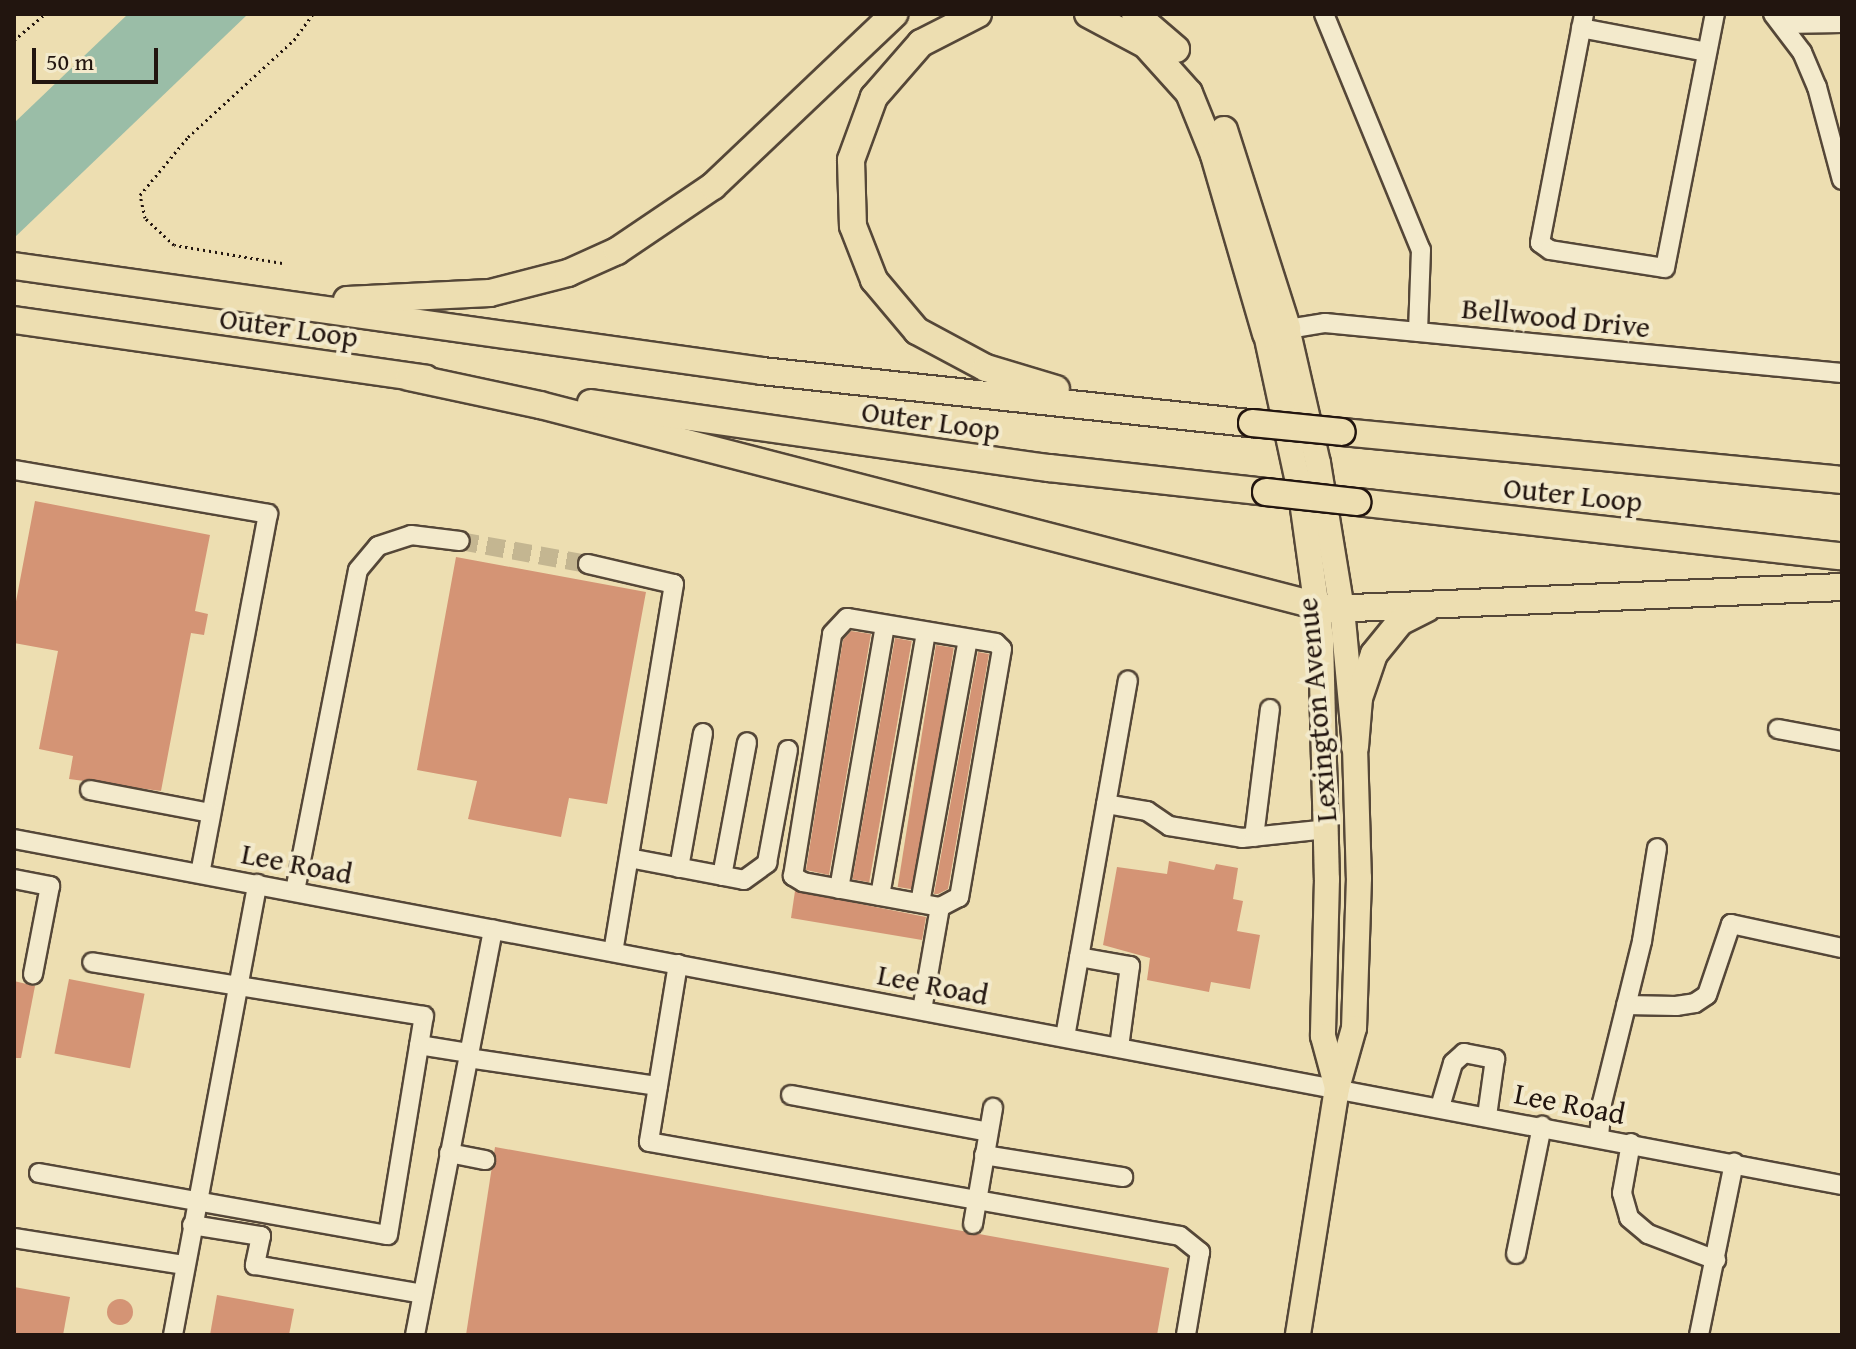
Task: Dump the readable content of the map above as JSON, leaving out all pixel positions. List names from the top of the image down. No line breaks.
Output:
{"streets":{"highway":["Outer Loop"],"main road":["Lexington Avenue"],"street":["Bellwood Drive","Lee Road"]},"crossings":[["Bellwood Drive","Lexington Avenue"],["Lexington Avenue","Lee Road"]],"scale_bar":"50 m"}
